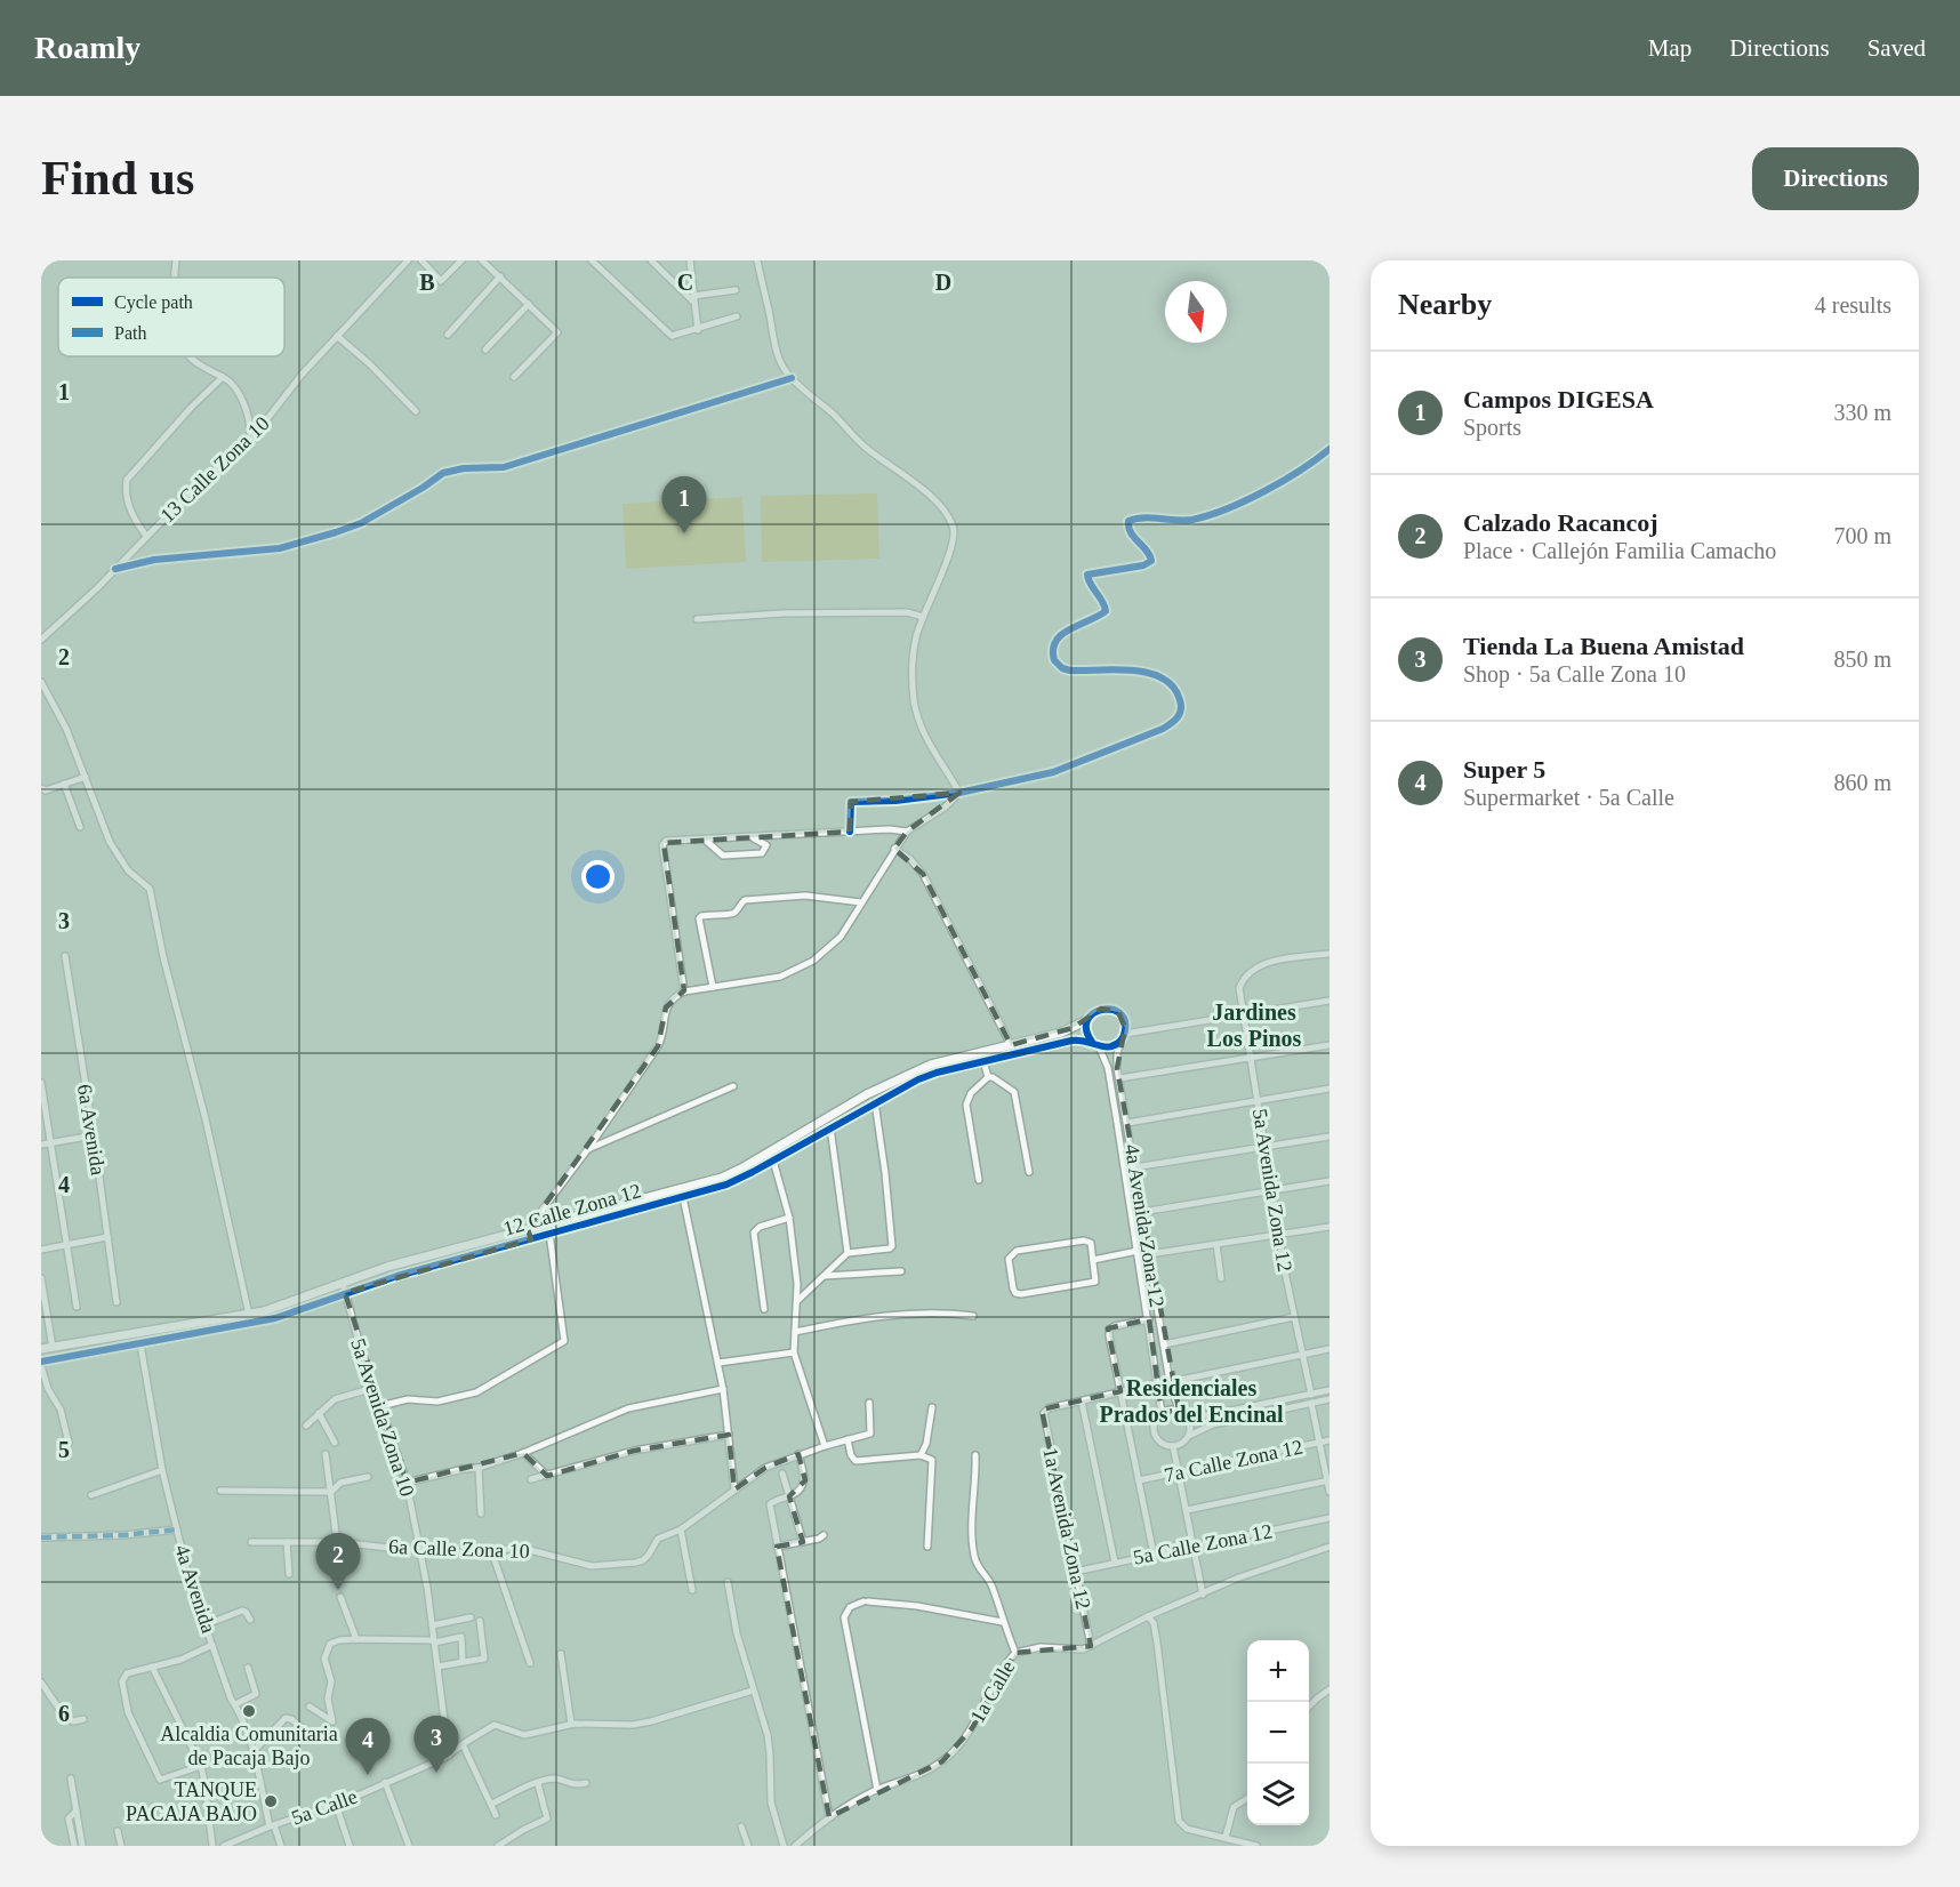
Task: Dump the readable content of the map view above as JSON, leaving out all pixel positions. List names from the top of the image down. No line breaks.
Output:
{"streets":{"street":["13 Calle Zona 10","6a Avenida","5a Avenida Zona 12","12 Calle Zona 12","4a Avenida Zona 12","5a Avenida Zona 10","7a Calle Zona 12","1a Avenida Zona 12","5a Calle Zona 12","6a Calle Zona 10","4a Avenida","1a Calle","5a Calle"]},"crossings":[["12 Calle Zona 12","4a Avenida Zona 12"],["12 Calle Zona 12","5a Avenida Zona 10"],["12 Calle Zona 12","4a Avenida"],["5a Avenida Zona 10","6a Calle Zona 10"],["5a Avenida Zona 10","5a Calle"],["1a Avenida Zona 12","5a Calle Zona 12"],["1a Avenida Zona 12","1a Calle"],["4a Avenida","5a Calle"]],"districts":["Jardines Los Pinos","Residenciales Prados del Encinal"],"places":["Alcaldia Comunitaria de Pacaja Bajo","TANQUE PACAJA BAJO"],"legend":["Cycle path","Path"],"north":"bottom","page":{"header":"Roamly","nav":["Map","Directions","Saved"],"buttons":"Directions","title":"Find us","heading":["Nearby","4 results"],"list":[{"mark":"1","name":"Campos DIGESA","note":"Sports","value":"330 m"},{"mark":"2","name":"Calzado Racancoj","note":"Place · Callejón Familia Camacho","value":"700 m"},{"mark":"3","name":"Tienda La Buena Amistad","note":"Shop · 5a Calle Zona 10","value":"850 m"},{"mark":"4","name":"Super 5","note":"Supermarket · 5a Calle","value":"860 m"}],"pins":["1","2","3","4"],"map_buttons":["+","−"]},"grid":{"columns":["B","C","D"],"rows":["1","2","3","4","5","6"]}}
